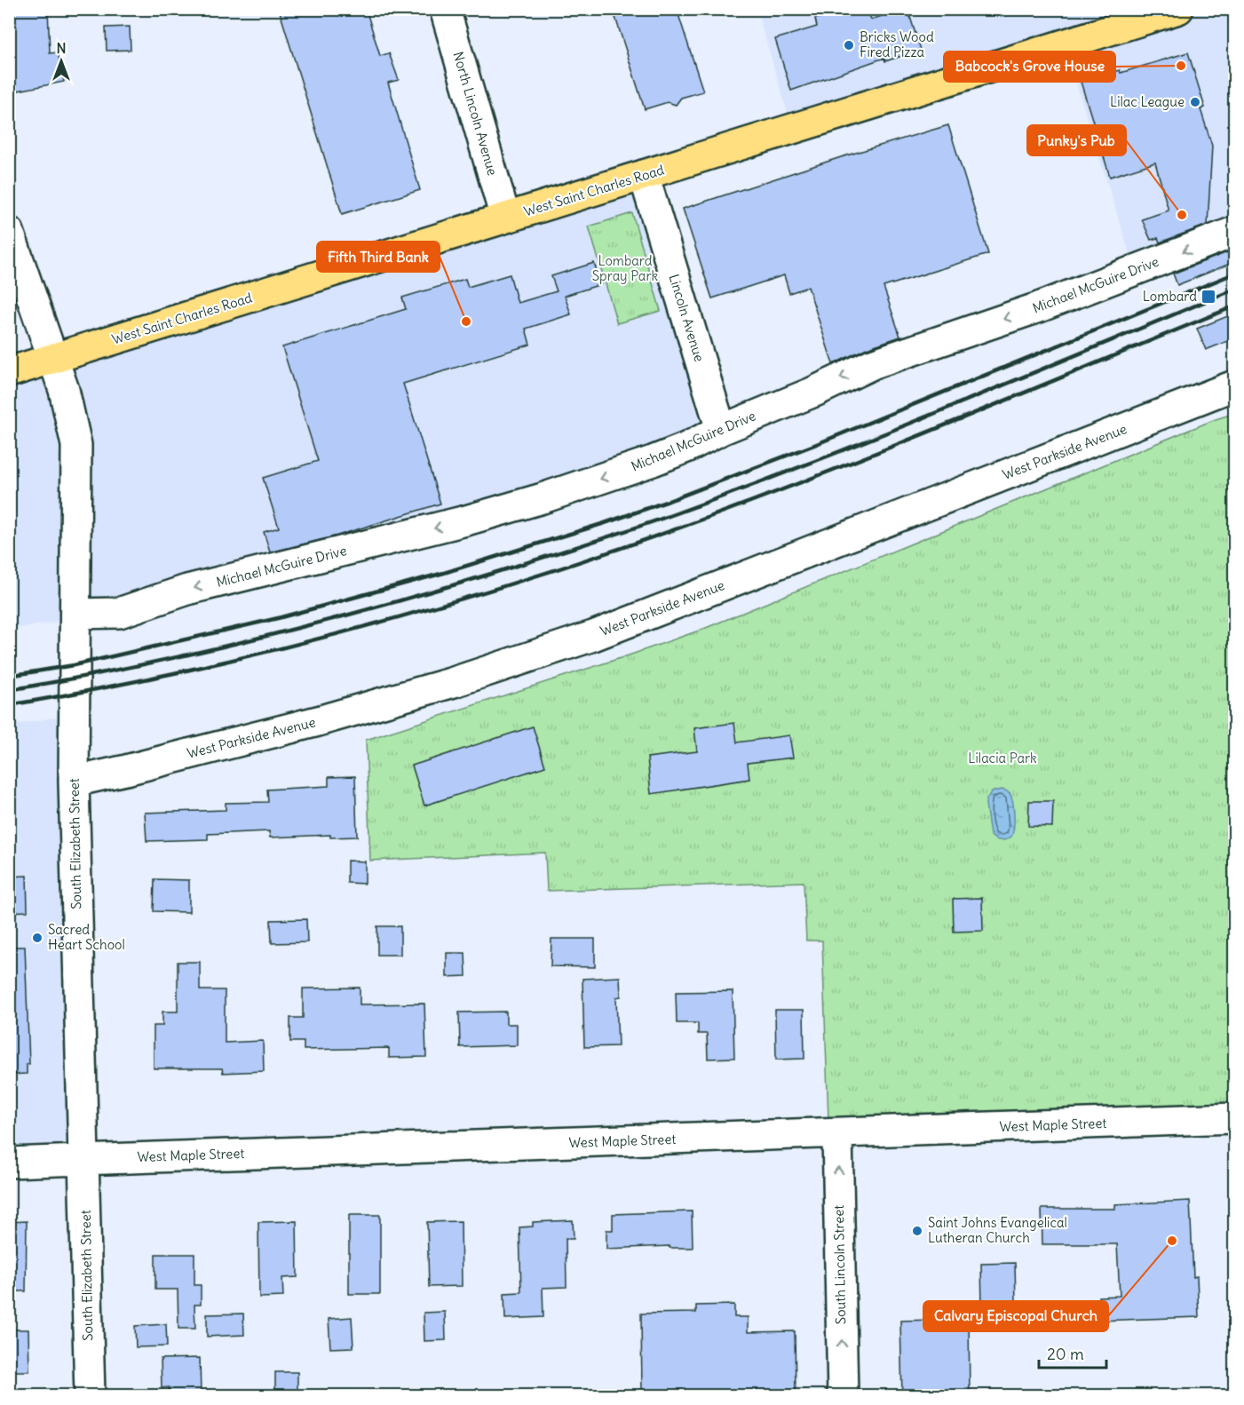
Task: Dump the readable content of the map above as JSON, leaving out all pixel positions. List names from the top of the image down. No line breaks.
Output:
{"streets":{"main road":["West Saint Charles Road"],"street":["North Lincoln Avenue","Michael McGuire Drive","Lincoln Avenue","West Parkside Avenue","South Elizabeth Street","West Maple Street","South Lincoln Street"]},"crossings":[["North Lincoln Avenue","West Saint Charles Road"],["West Saint Charles Road","Lincoln Avenue"],["West Saint Charles Road","South Elizabeth Street"],["Michael McGuire Drive","Lincoln Avenue"],["Michael McGuire Drive","South Elizabeth Street"],["West Parkside Avenue","South Elizabeth Street"],["South Elizabeth Street","West Maple Street"],["West Maple Street","South Lincoln Street"]],"one_way":["Michael McGuire Drive","South Lincoln Street"],"parks":["Lombard Spray Park","Lilacia Park"],"places":{"other":["Bricks Wood Fired Pizza","Babcock's Grove House","Lilac League","Punky's Pub","Fifth Third Bank","Sacred Heart School","Saint Johns Evangelical Lutheran Church","Calvary Episcopal Church"],"transit":["Lombard"]},"scale_bar":"20 m","north":"top"}
